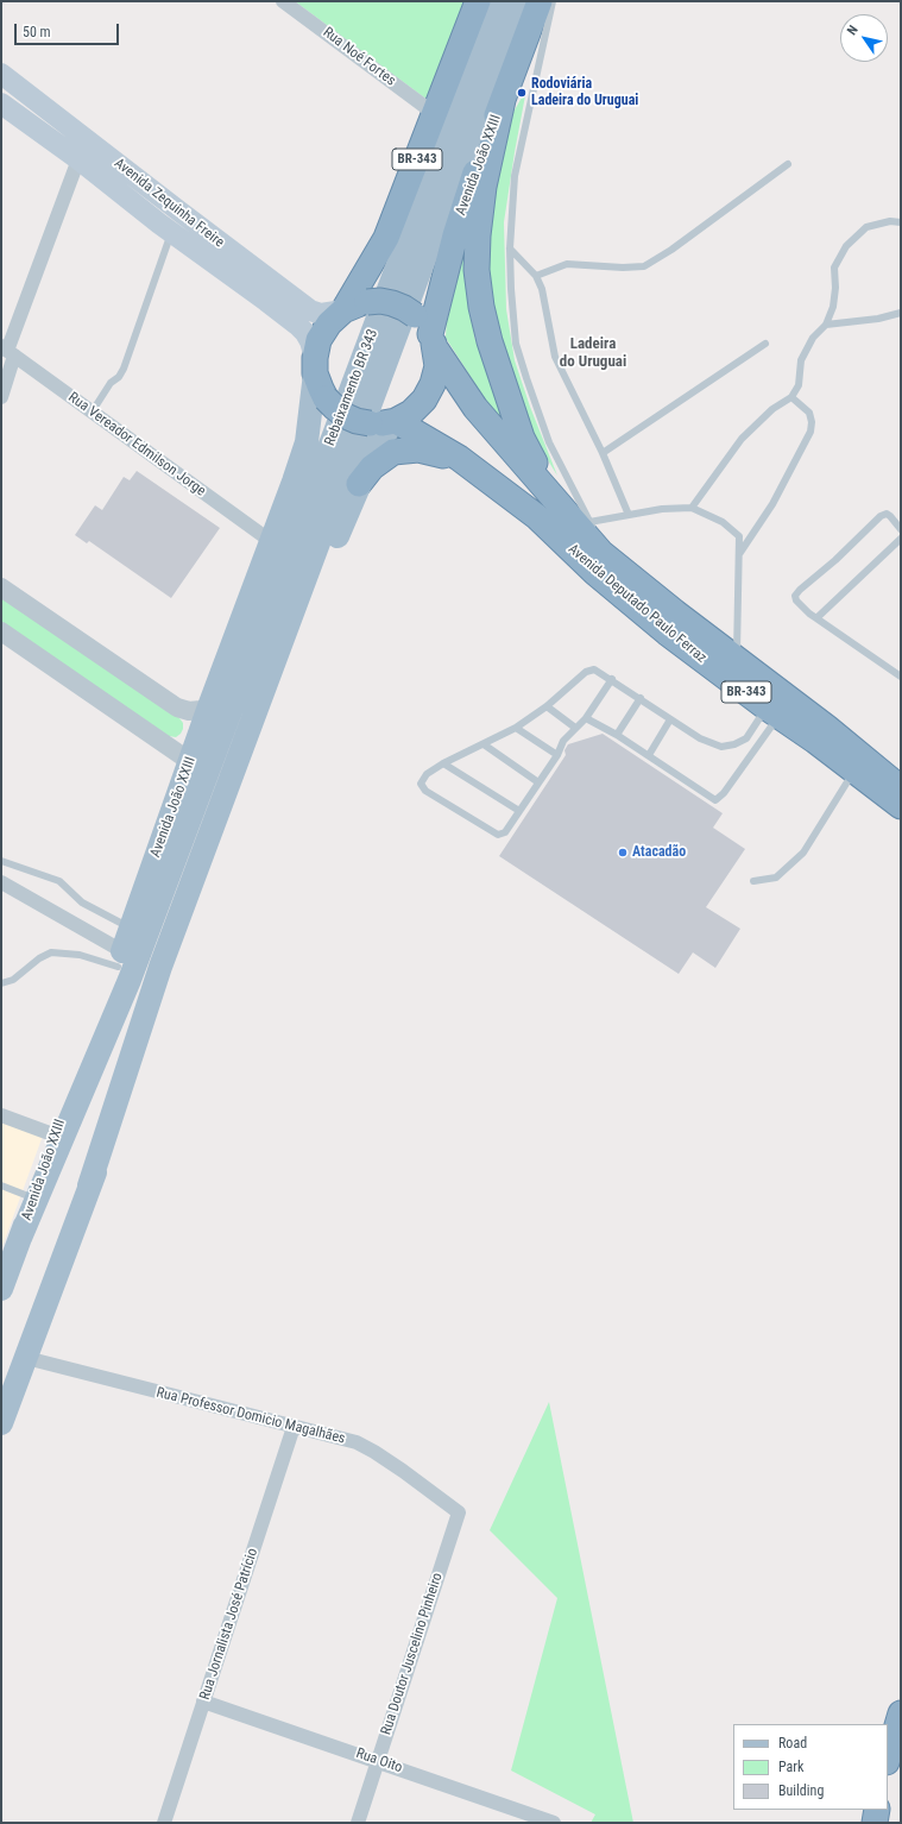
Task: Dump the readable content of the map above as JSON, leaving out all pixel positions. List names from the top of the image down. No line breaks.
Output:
{"streets":{"highway":["BR-343","Avenida João XXIII","Avenida Deputado Paulo Ferraz"],"main road":["Avenida Zequinha Freire","Rebaixamento BR 343"],"street":["Rua Noé Fortes","Rua Vereador Edmilson Jorge","Rua Professor Domicio Magalhães","Rua Jornalista José Patrício","Rua Doutor Juscelino Pinheiro","Rua Oito"]},"crossings":[["Rua Noé Fortes","BR-343"],["BR-343","Avenida João XXIII"],["BR-343","Avenida Zequinha Freire"],["BR-343","Avenida Deputado Paulo Ferraz"],["Avenida João XXIII","Avenida Zequinha Freire"],["Avenida João XXIII","Rebaixamento BR 343"],["Avenida João XXIII","Rua Vereador Edmilson Jorge"],["Avenida João XXIII","Avenida Deputado Paulo Ferraz"],["Avenida Zequinha Freire","Avenida Deputado Paulo Ferraz"],["Rua Professor Domicio Magalhães","Rua Jornalista José Patrício"],["Rua Professor Domicio Magalhães","Rua Doutor Juscelino Pinheiro"],["Rua Jornalista José Patrício","Rua Oito"],["Rua Doutor Juscelino Pinheiro","Rua Oito"]],"districts":["Ladeira do Uruguai"],"places":["Rodoviária Ladeira do Uruguai","Atacadão"],"legend":["Road","Park","Building"],"scale_bar":"50 m","north":"top left"}
